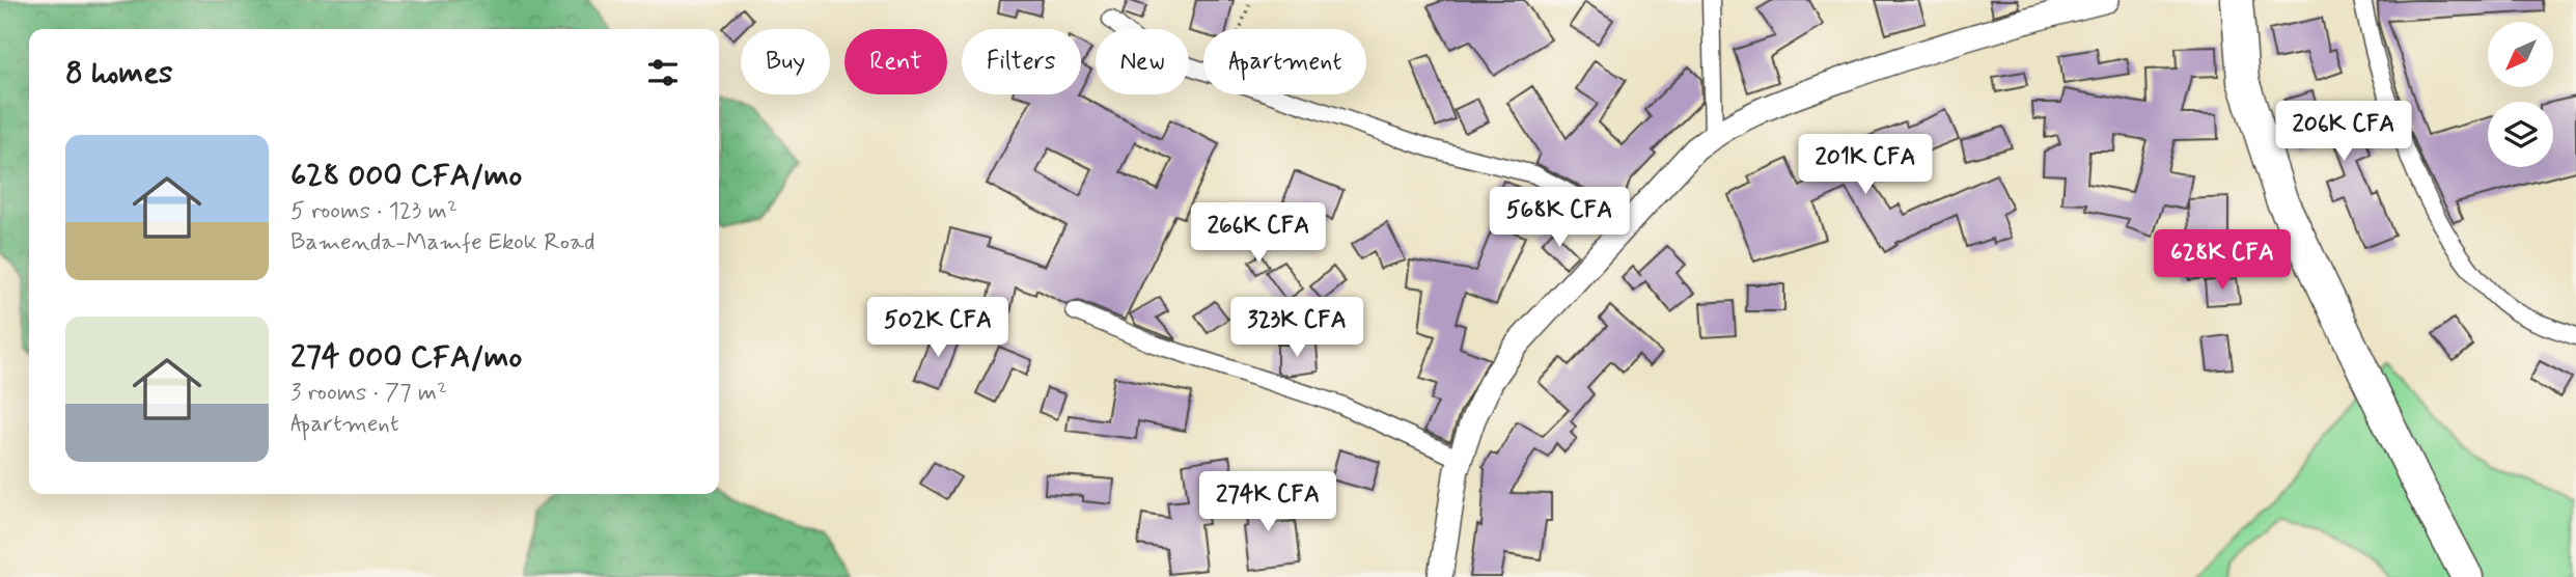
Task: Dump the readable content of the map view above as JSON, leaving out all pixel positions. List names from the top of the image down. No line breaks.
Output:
{"north":"bottom left","page":{"chip":["Buy","Rent","Filters","New","Apartment"],"heading":"8 homes","price":["206K CFA","201K CFA","568K CFA","266K CFA","628K CFA","502K CFA","323K CFA","274K CFA"],"list":[{"name":"628 000 CFA/mo","note":"5 rooms · 123 m² · Bamenda-Mamfe Ekok Road"},{"name":"274 000 CFA/mo","note":"3 rooms · 77 m² · Apartment"}]}}
